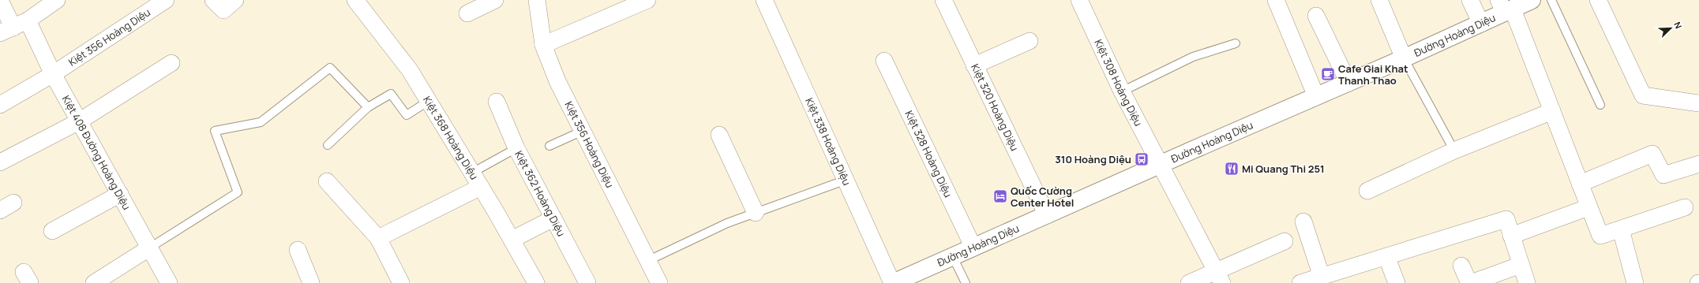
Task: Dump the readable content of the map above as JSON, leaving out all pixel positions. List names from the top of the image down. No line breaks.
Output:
{"streets":{"main road":["Đường Hoàng Diệu"],"street":["Kiệt 356 Hoàng Diệu","Kiệt 308 Hoàng Diệu","Kiệt 320 Hoàng Diệu","Kiệt 368 Hoàng Diệu","Kiệt 338 Hoàng Diệu","Kiệt 408 Đường Hoàng Diệu","Kiệt 328 Hoàng Diệu","Kiệt 362 Hoàng Diệu"]},"crossings":[["Đường Hoàng Diệu","Kiệt 308 Hoàng Diệu"],["Đường Hoàng Diệu","Kiệt 320 Hoàng Diệu"],["Đường Hoàng Diệu","Kiệt 338 Hoàng Diệu"],["Đường Hoàng Diệu","Kiệt 328 Hoàng Diệu"],["Kiệt 356 Hoàng Diệu","Kiệt 408 Đường Hoàng Diệu"]],"places":{"cafe":["Cafe Giai Khat Thanh Thao"],"bus stop":["310 Hoàng Diệu"],"restaurant":["Mi Quang Thi 251"],"hotel":["Quốc Cường Center Hotel"]},"north":"top right"}
